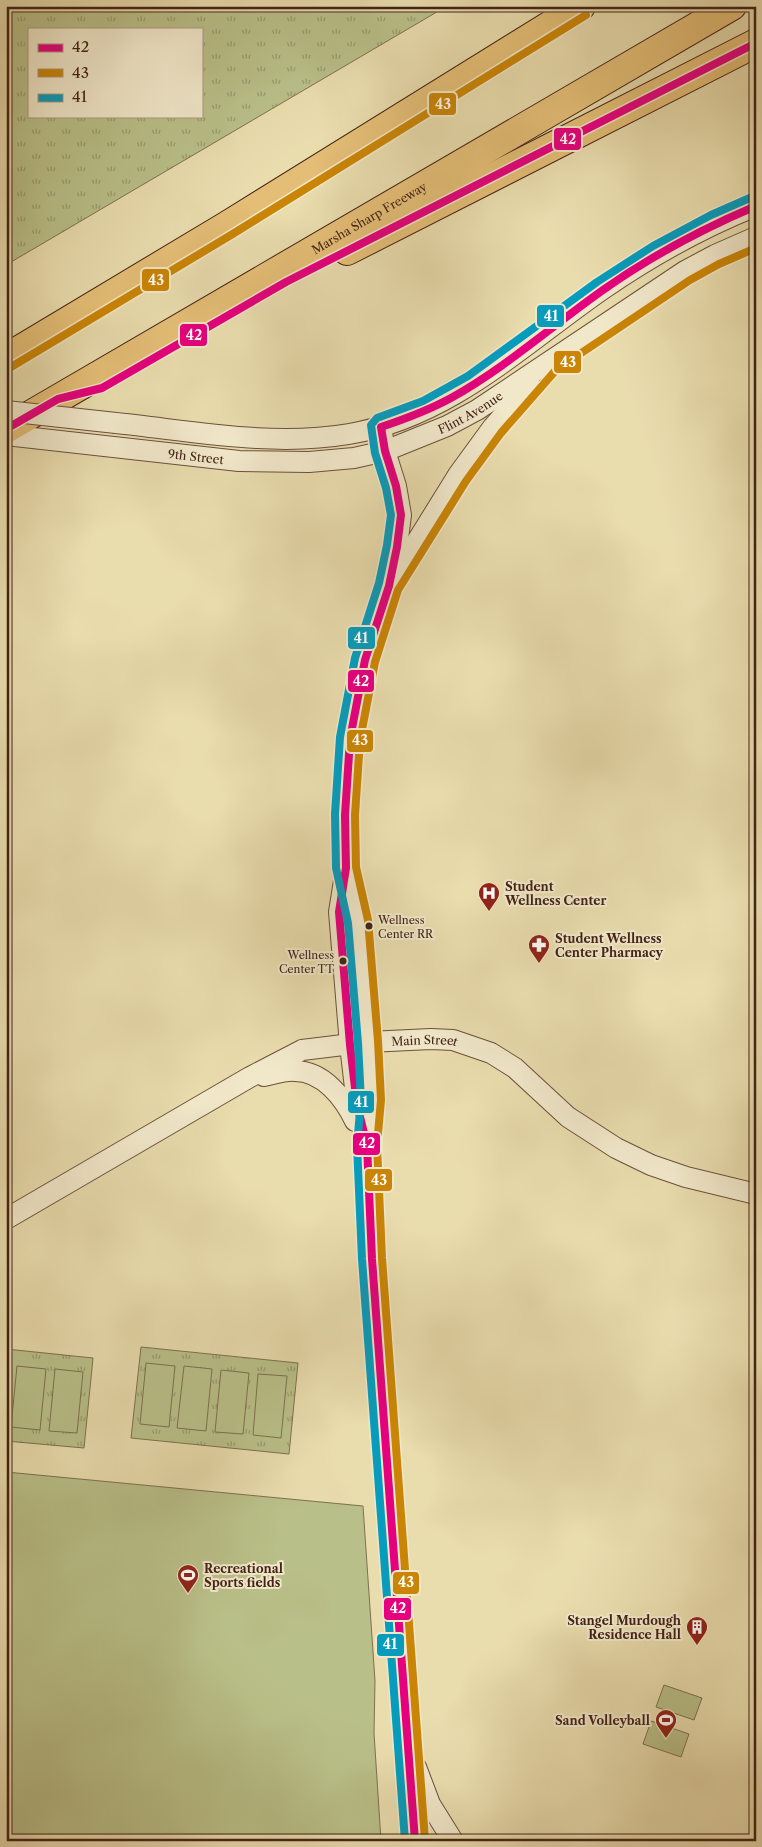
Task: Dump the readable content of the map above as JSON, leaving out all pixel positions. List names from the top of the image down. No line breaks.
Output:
{"streets":{"highway":["Marsha Sharp Freeway"],"street":["Flint Avenue","9th Street","Main Street"]},"crossings":[["Flint Avenue","9th Street"],["Flint Avenue","Main Street"]],"places":{"hospital":["Student Wellness Center"],"other":["Wellness Center RR","Wellness Center TT"],"pharmacy":["Student Wellness Center Pharmacy"],"sports":["Recreational Sports fields","Sand Volleyball"],"building":["Stangel Murdough Residence Hall"]},"lines":["transit line 43","transit line 42","transit line 41"],"legend":["42","43","41"]}
